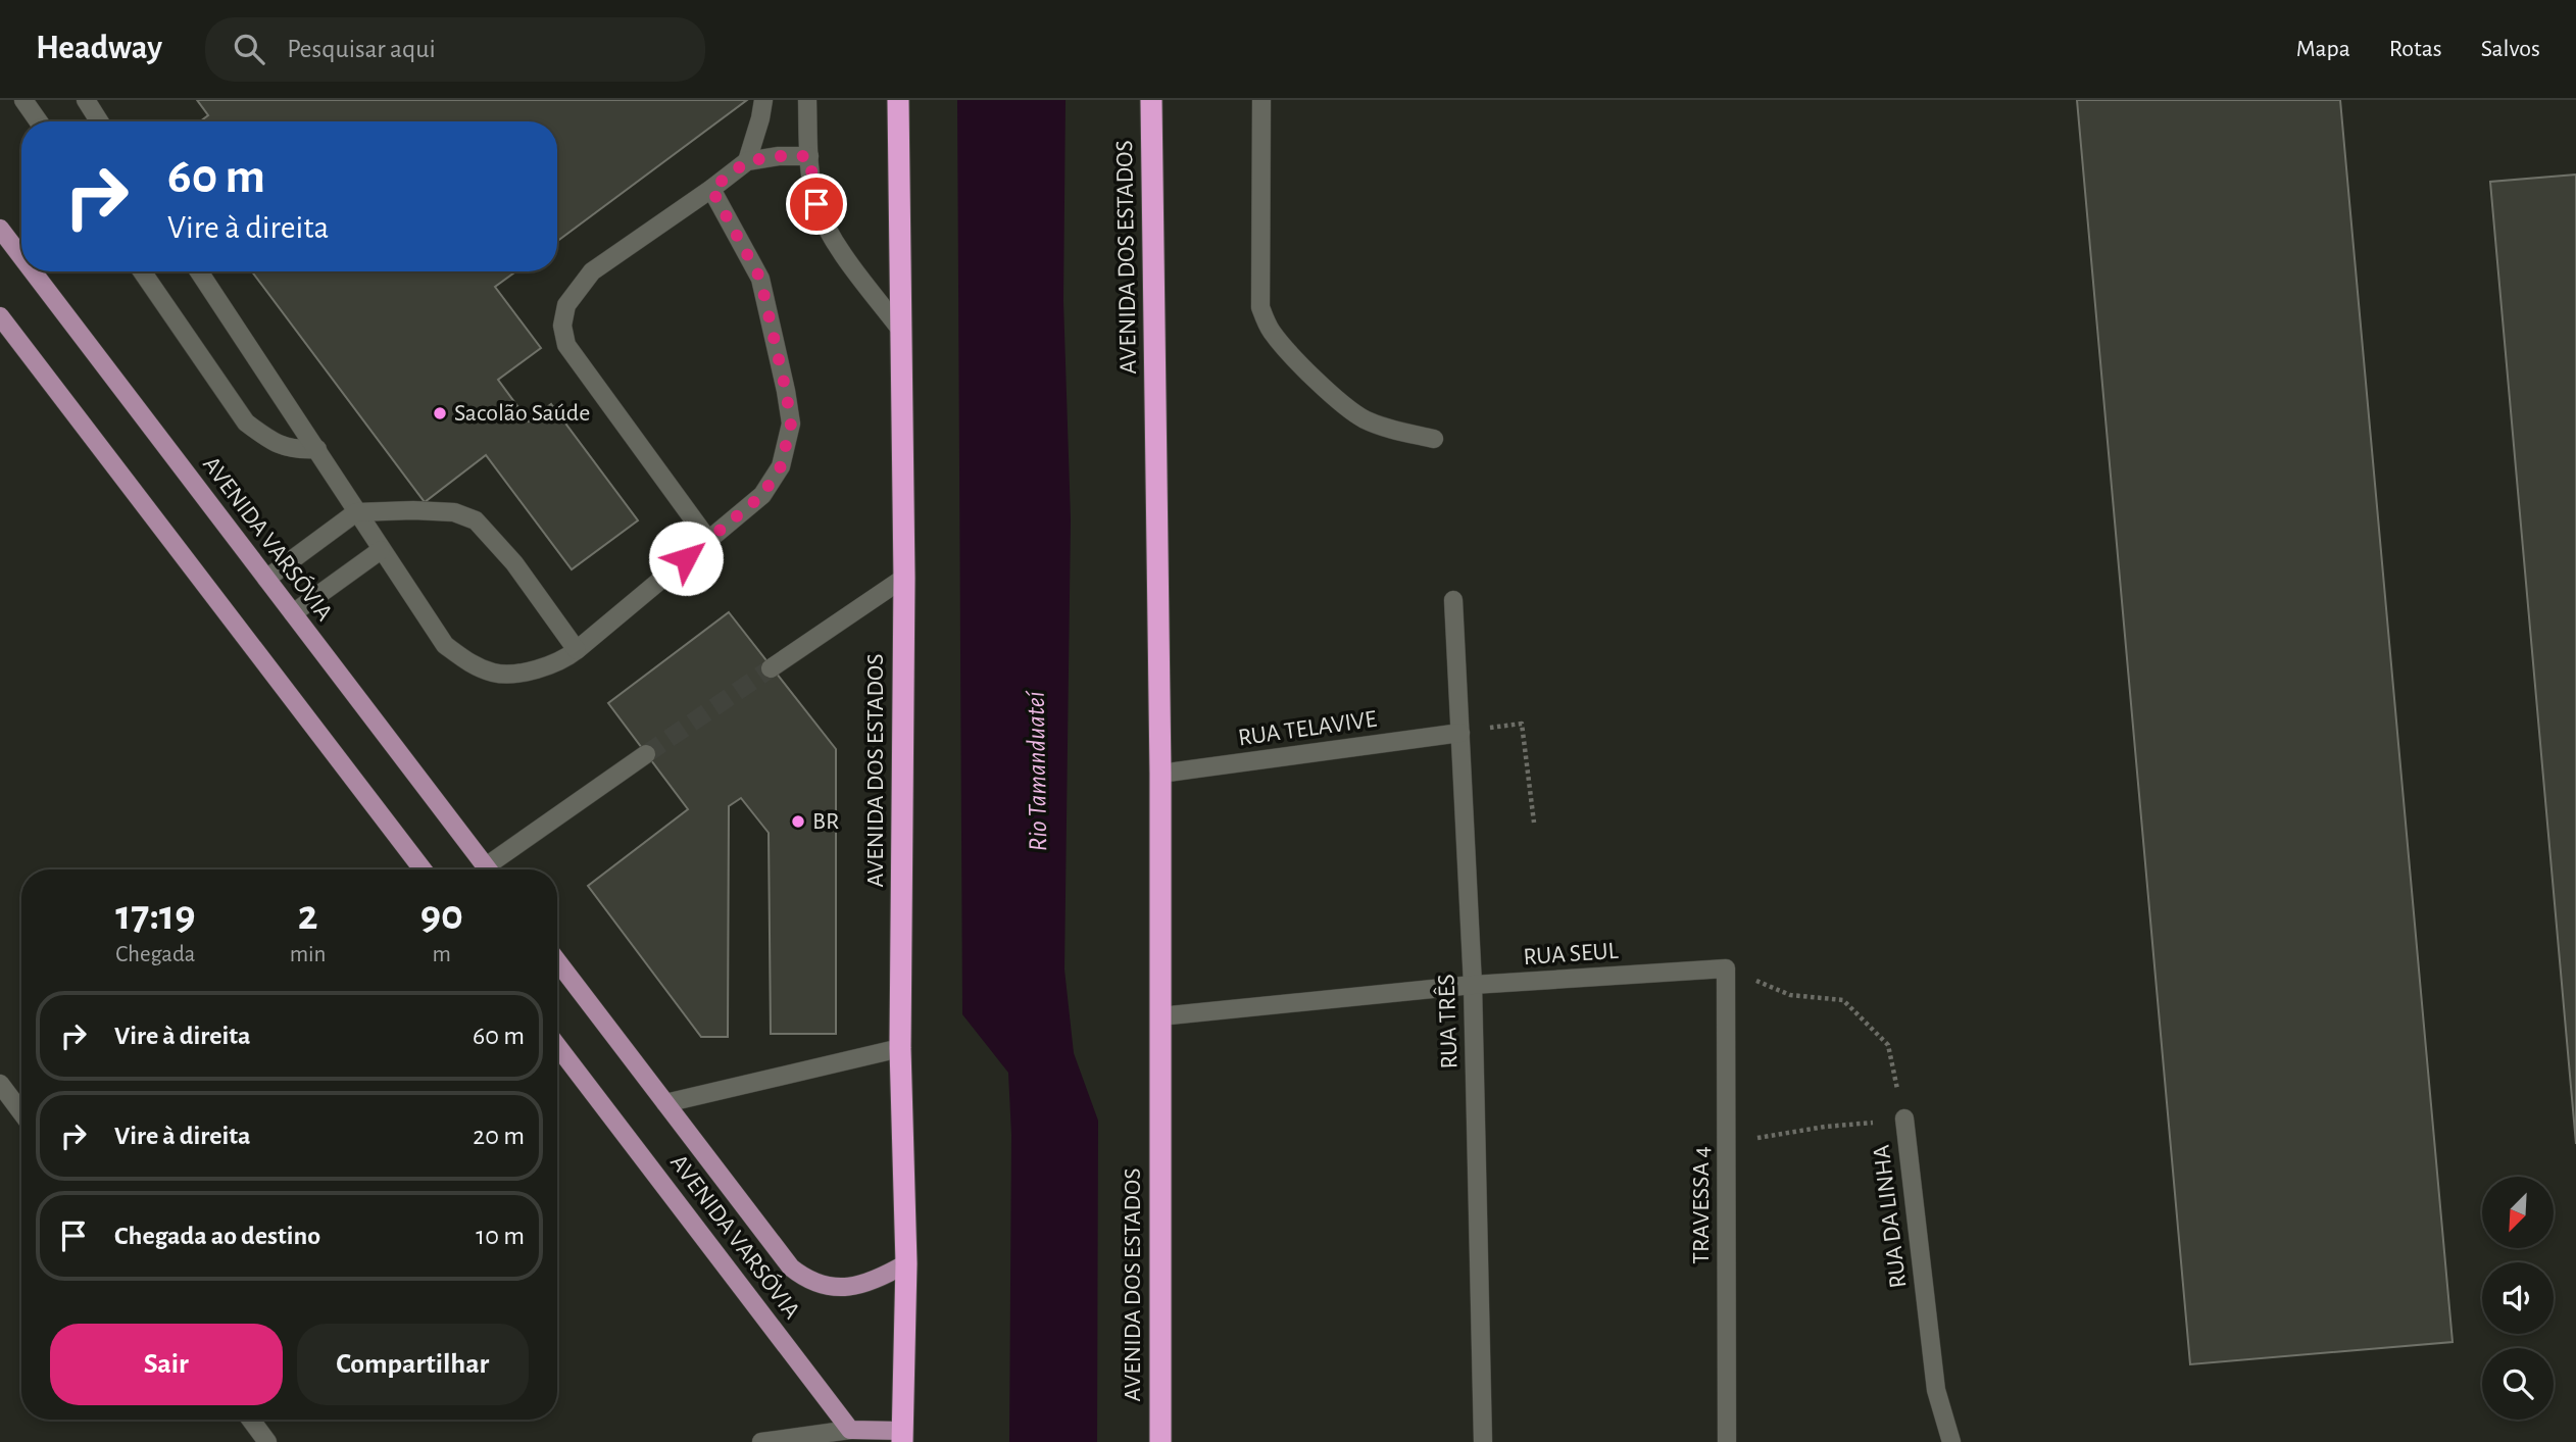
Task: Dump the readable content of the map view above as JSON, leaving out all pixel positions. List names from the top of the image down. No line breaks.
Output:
{"streets":{"highway":["AVENIDA DOS ESTADOS"],"main road":["AVENIDA VARSÓVIA"],"street":["RUA TELAVIVE","RUA SEUL","RUA TRÊS","TRAVESSA 4","RUA DA LINHA"]},"crossings":[["AVENIDA DOS ESTADOS","AVENIDA VARSÓVIA"],["AVENIDA DOS ESTADOS","RUA TELAVIVE"],["AVENIDA DOS ESTADOS","RUA SEUL"],["RUA TELAVIVE","RUA TRÊS"],["RUA SEUL","RUA TRÊS"],["RUA SEUL","TRAVESSA 4"],["TRAVESSA 4","RUA DA LINHA"]],"water":["Rio Tamanduateí"],"places":["Sacolão Saúde","BR"],"north":"bottom left","page":{"header":"Headway","search":"Pesquisar aqui","nav":["Mapa","Rotas","Salvos"],"turn":["60 m","Vire à direita"],"eta":["17:19","Chegada","2","min","90","m"],"list":[{"name":"Vire à direita","value":"60 m"},{"name":"Vire à direita","value":"20 m"},{"name":"Chegada ao destino","value":"10 m"}],"buttons":["Sair","Compartilhar"]}}
